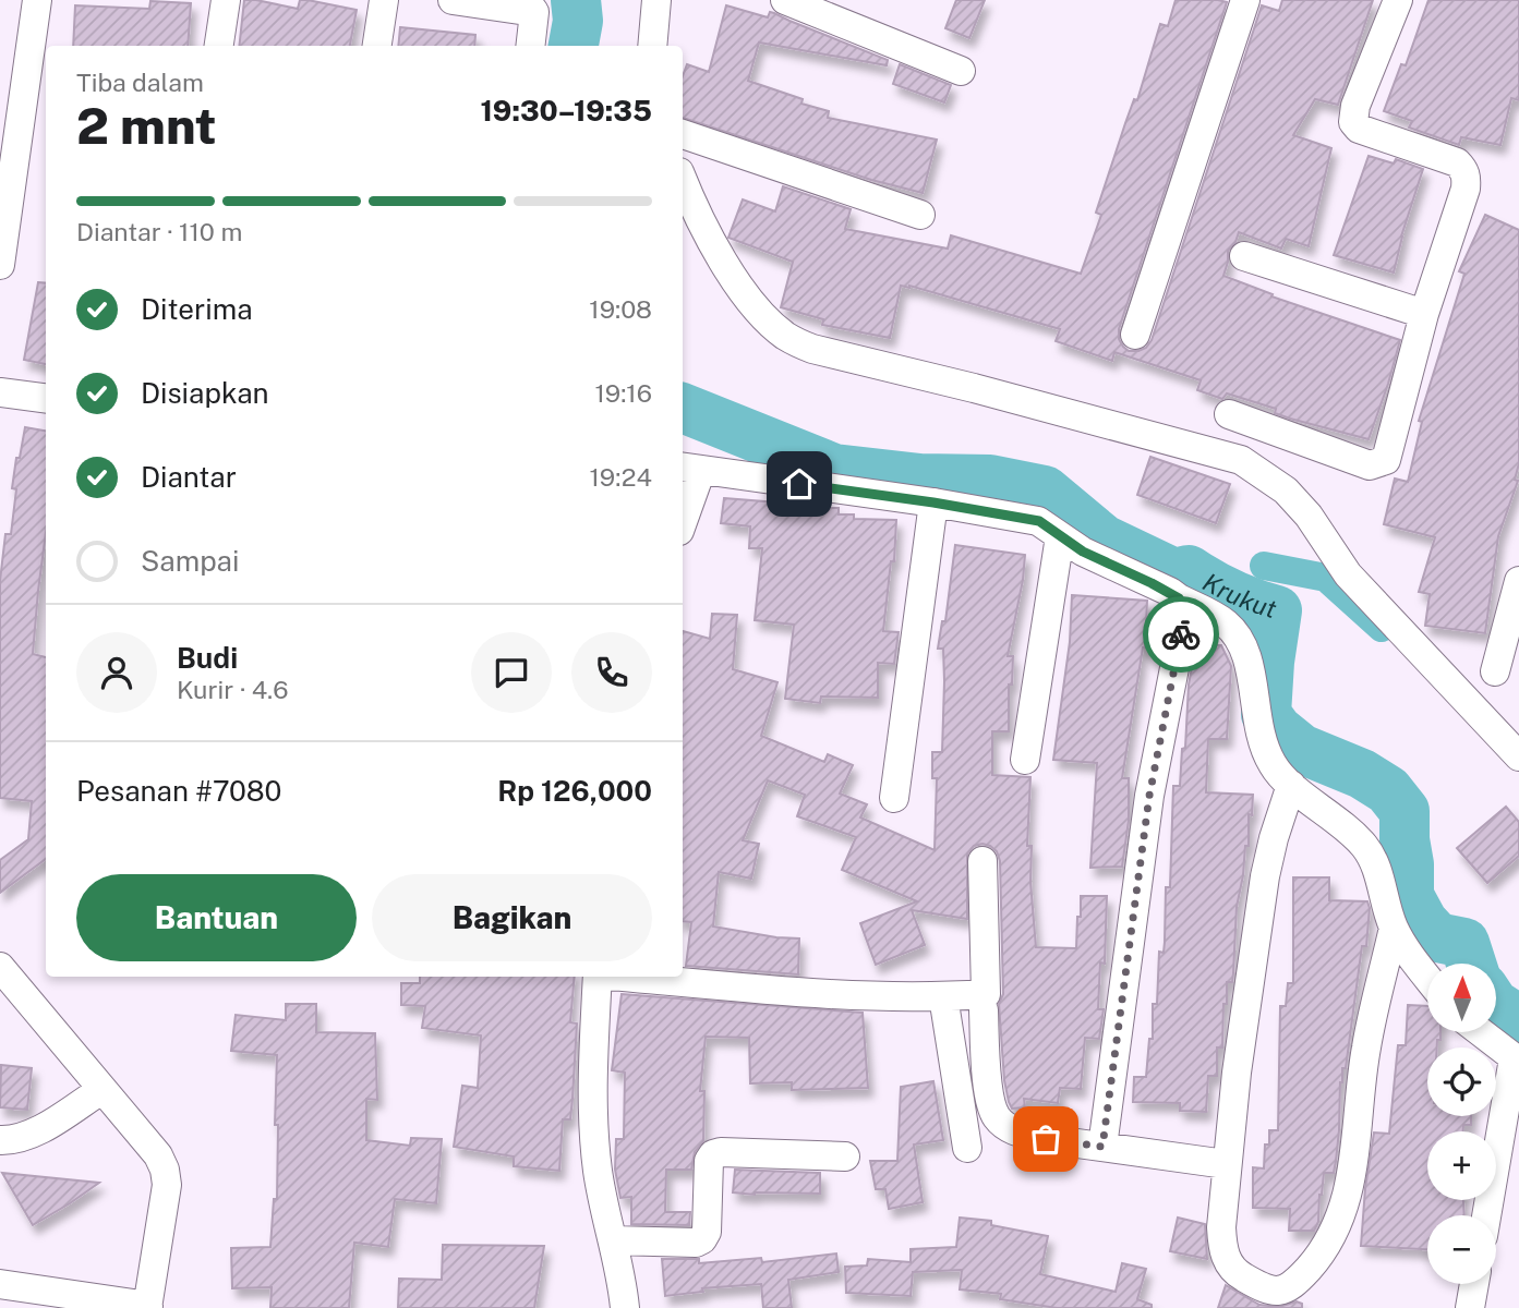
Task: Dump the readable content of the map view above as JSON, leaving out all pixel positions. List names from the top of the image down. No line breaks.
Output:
{"water":["Krukut"],"north":"top","page":{"heading":["2 mnt","Tiba dalam","19:30–19:35"],"panel":["Budi","Kurir · 4.6","Pesanan #7080","Rp 126,000"],"bar":"Diantar · 110 m","list":[["Diterima","19:08"],["Disiapkan","19:16"],["Diantar","19:24"],"Sampai"],"buttons":["Bantuan","Bagikan"],"map_buttons":["+","−"]}}
